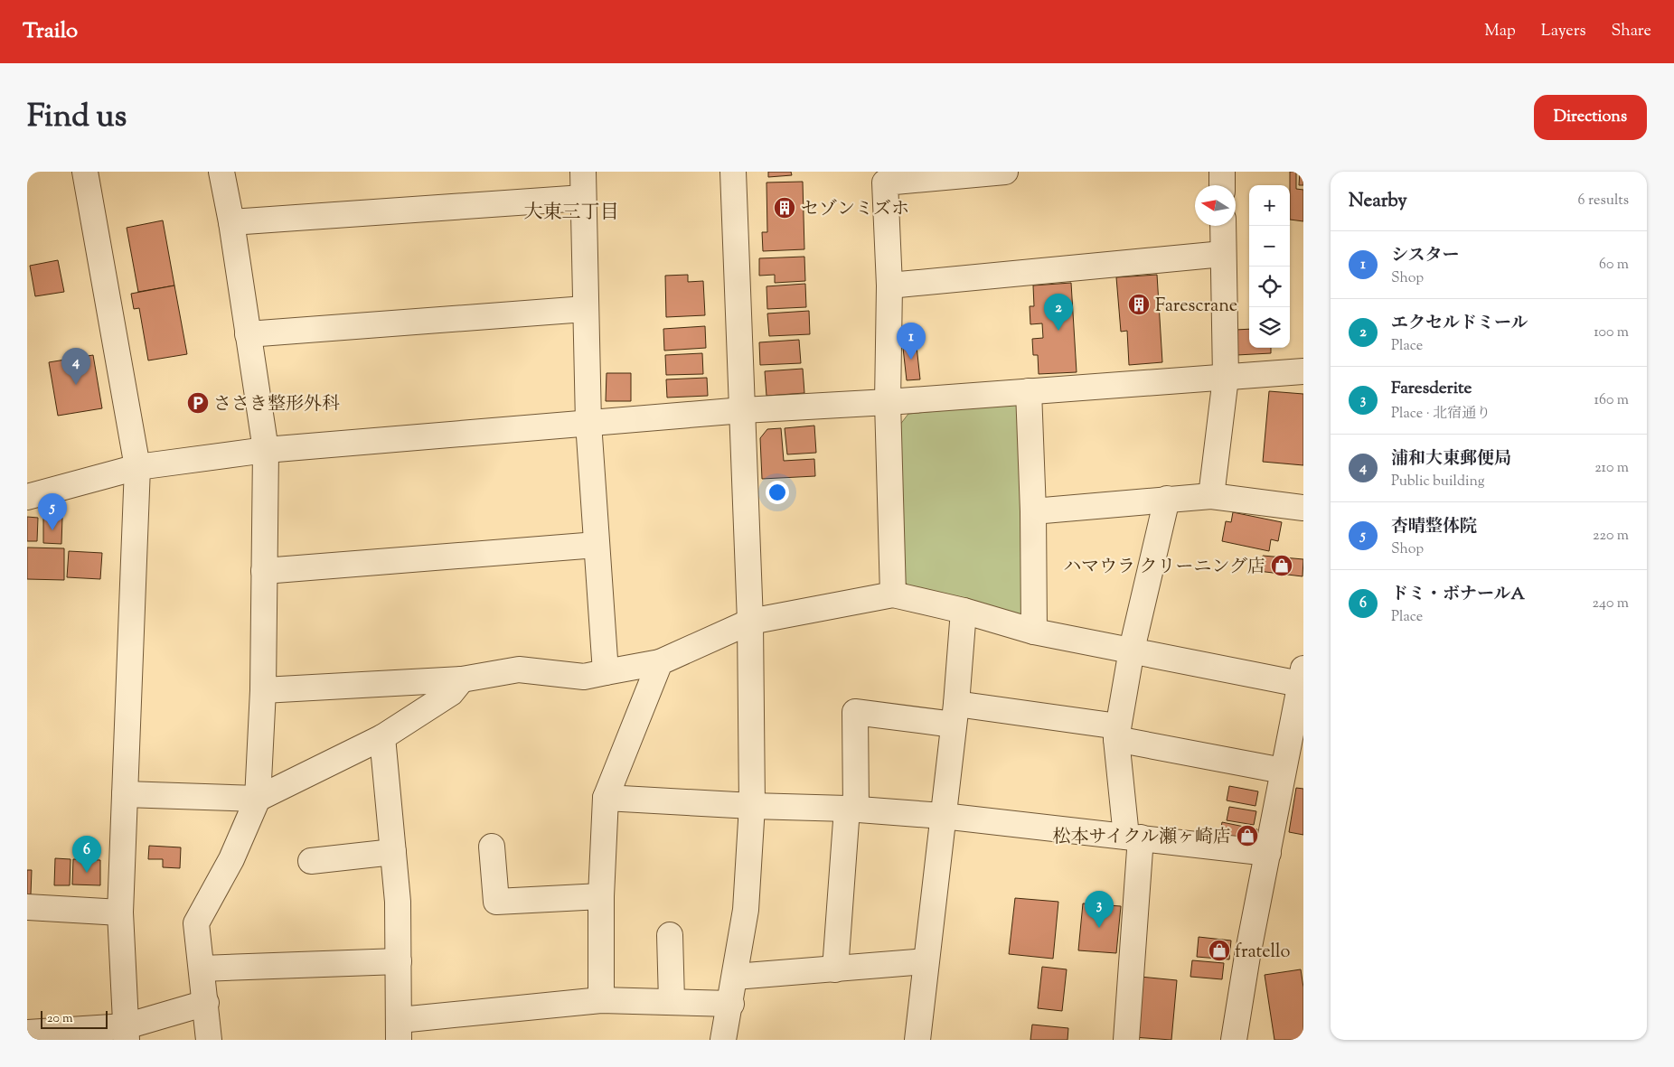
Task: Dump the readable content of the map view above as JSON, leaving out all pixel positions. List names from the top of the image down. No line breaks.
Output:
{"districts":["大東三丁目"],"places":{"building":["セゾンミズホ","Farescrane"],"parking":["ささき整形外科"],"shop":["ハマウラ クリーニング店","松本サイクル瀬ヶ崎店","fratello"]},"scale_bar":"20 m","north":"left","page":{"header":"Trailo","nav":["Map","Layers","Share"],"title":"Find us","buttons":"Directions","heading":["Nearby","6 results"],"map_buttons":["+","−"],"list":[{"mark":"1","name":"シスター","note":"Shop","value":"60 m"},{"mark":"2","name":"エクセルドミール","note":"Place","value":"100 m"},{"mark":"3","name":"Faresderite","note":"Place · 北宿通り","value":"160 m"},{"mark":"4","name":"浦和大東郵便局","note":"Public building","value":"210 m"},{"mark":"5","name":"杏晴整体院","note":"Shop","value":"220 m"},{"mark":"6","name":"ドミ・ボナールA","note":"Place","value":"240 m"}],"pins":["2","1","4","5","6","3"],"scale":"20 m"}}
